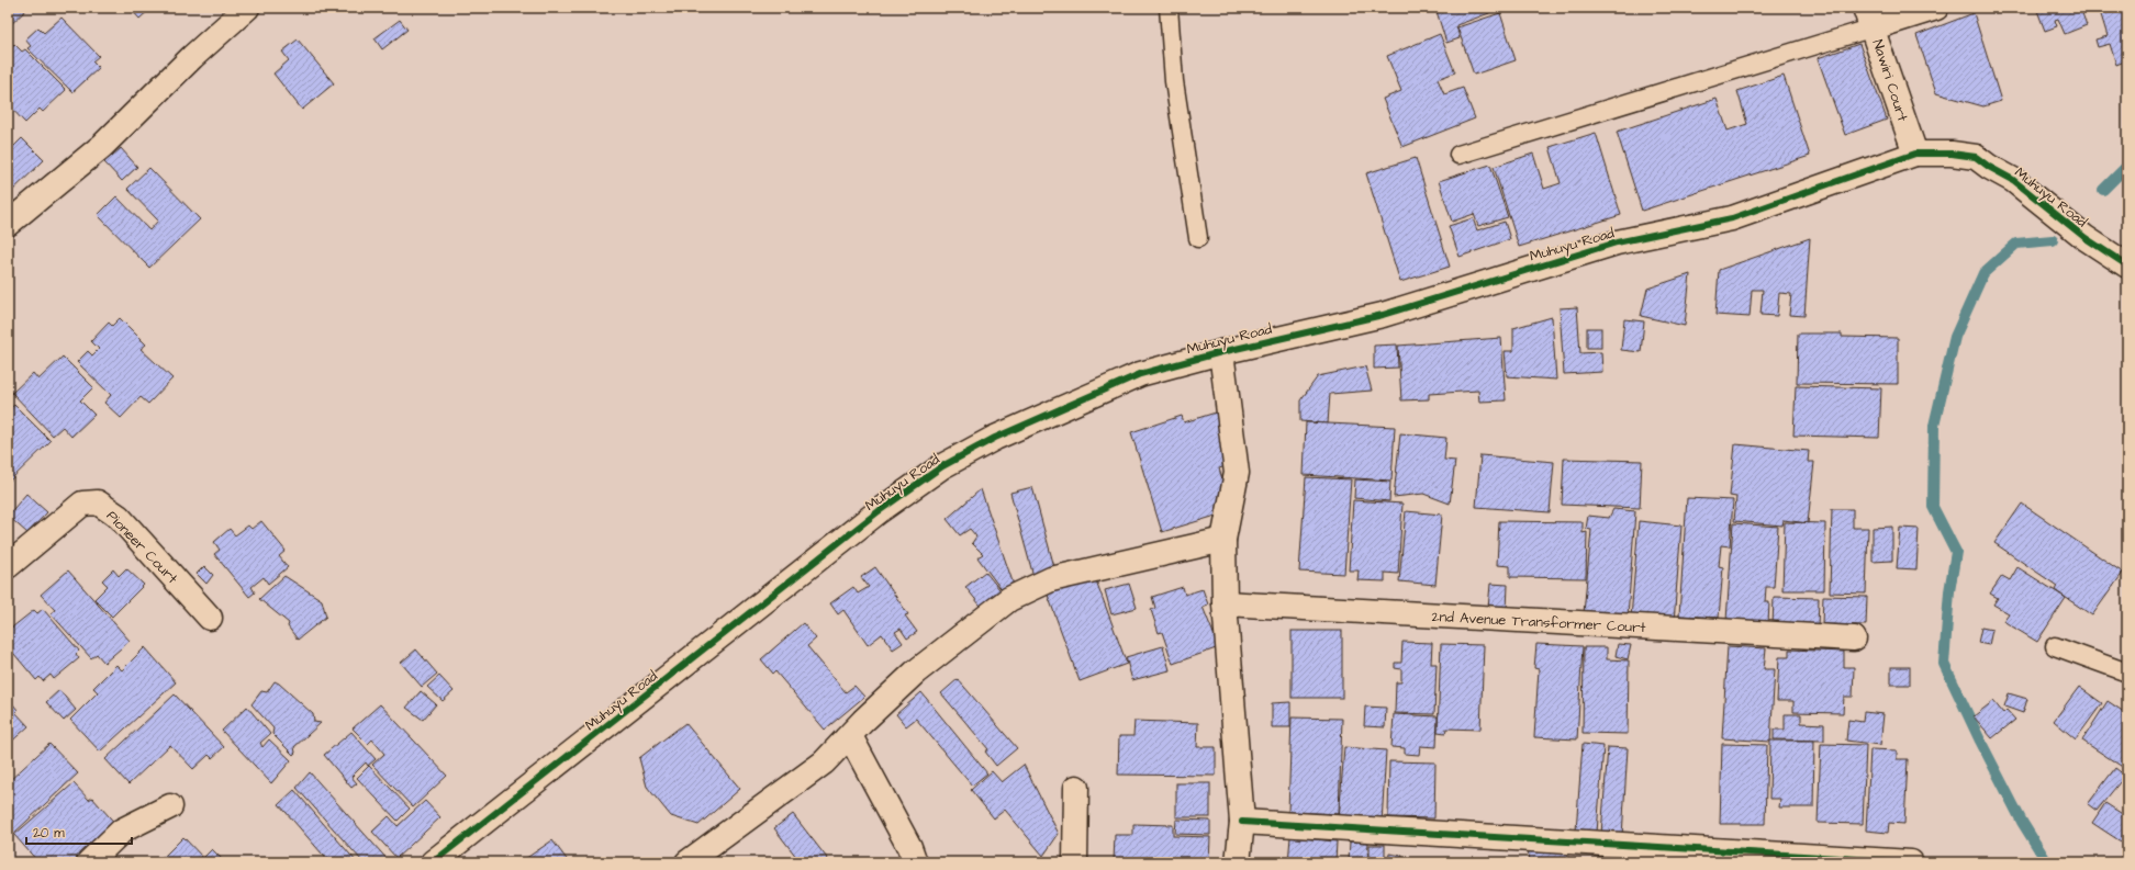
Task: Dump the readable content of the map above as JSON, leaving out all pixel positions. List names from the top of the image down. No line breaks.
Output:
{"streets":{"street":["Nawiri Court","Muhuyu Road","Pioneer Court","2nd Avenue Transformer Court"]},"crossings":[["Nawiri Court","Muhuyu Road"]],"scale_bar":"20 m"}
